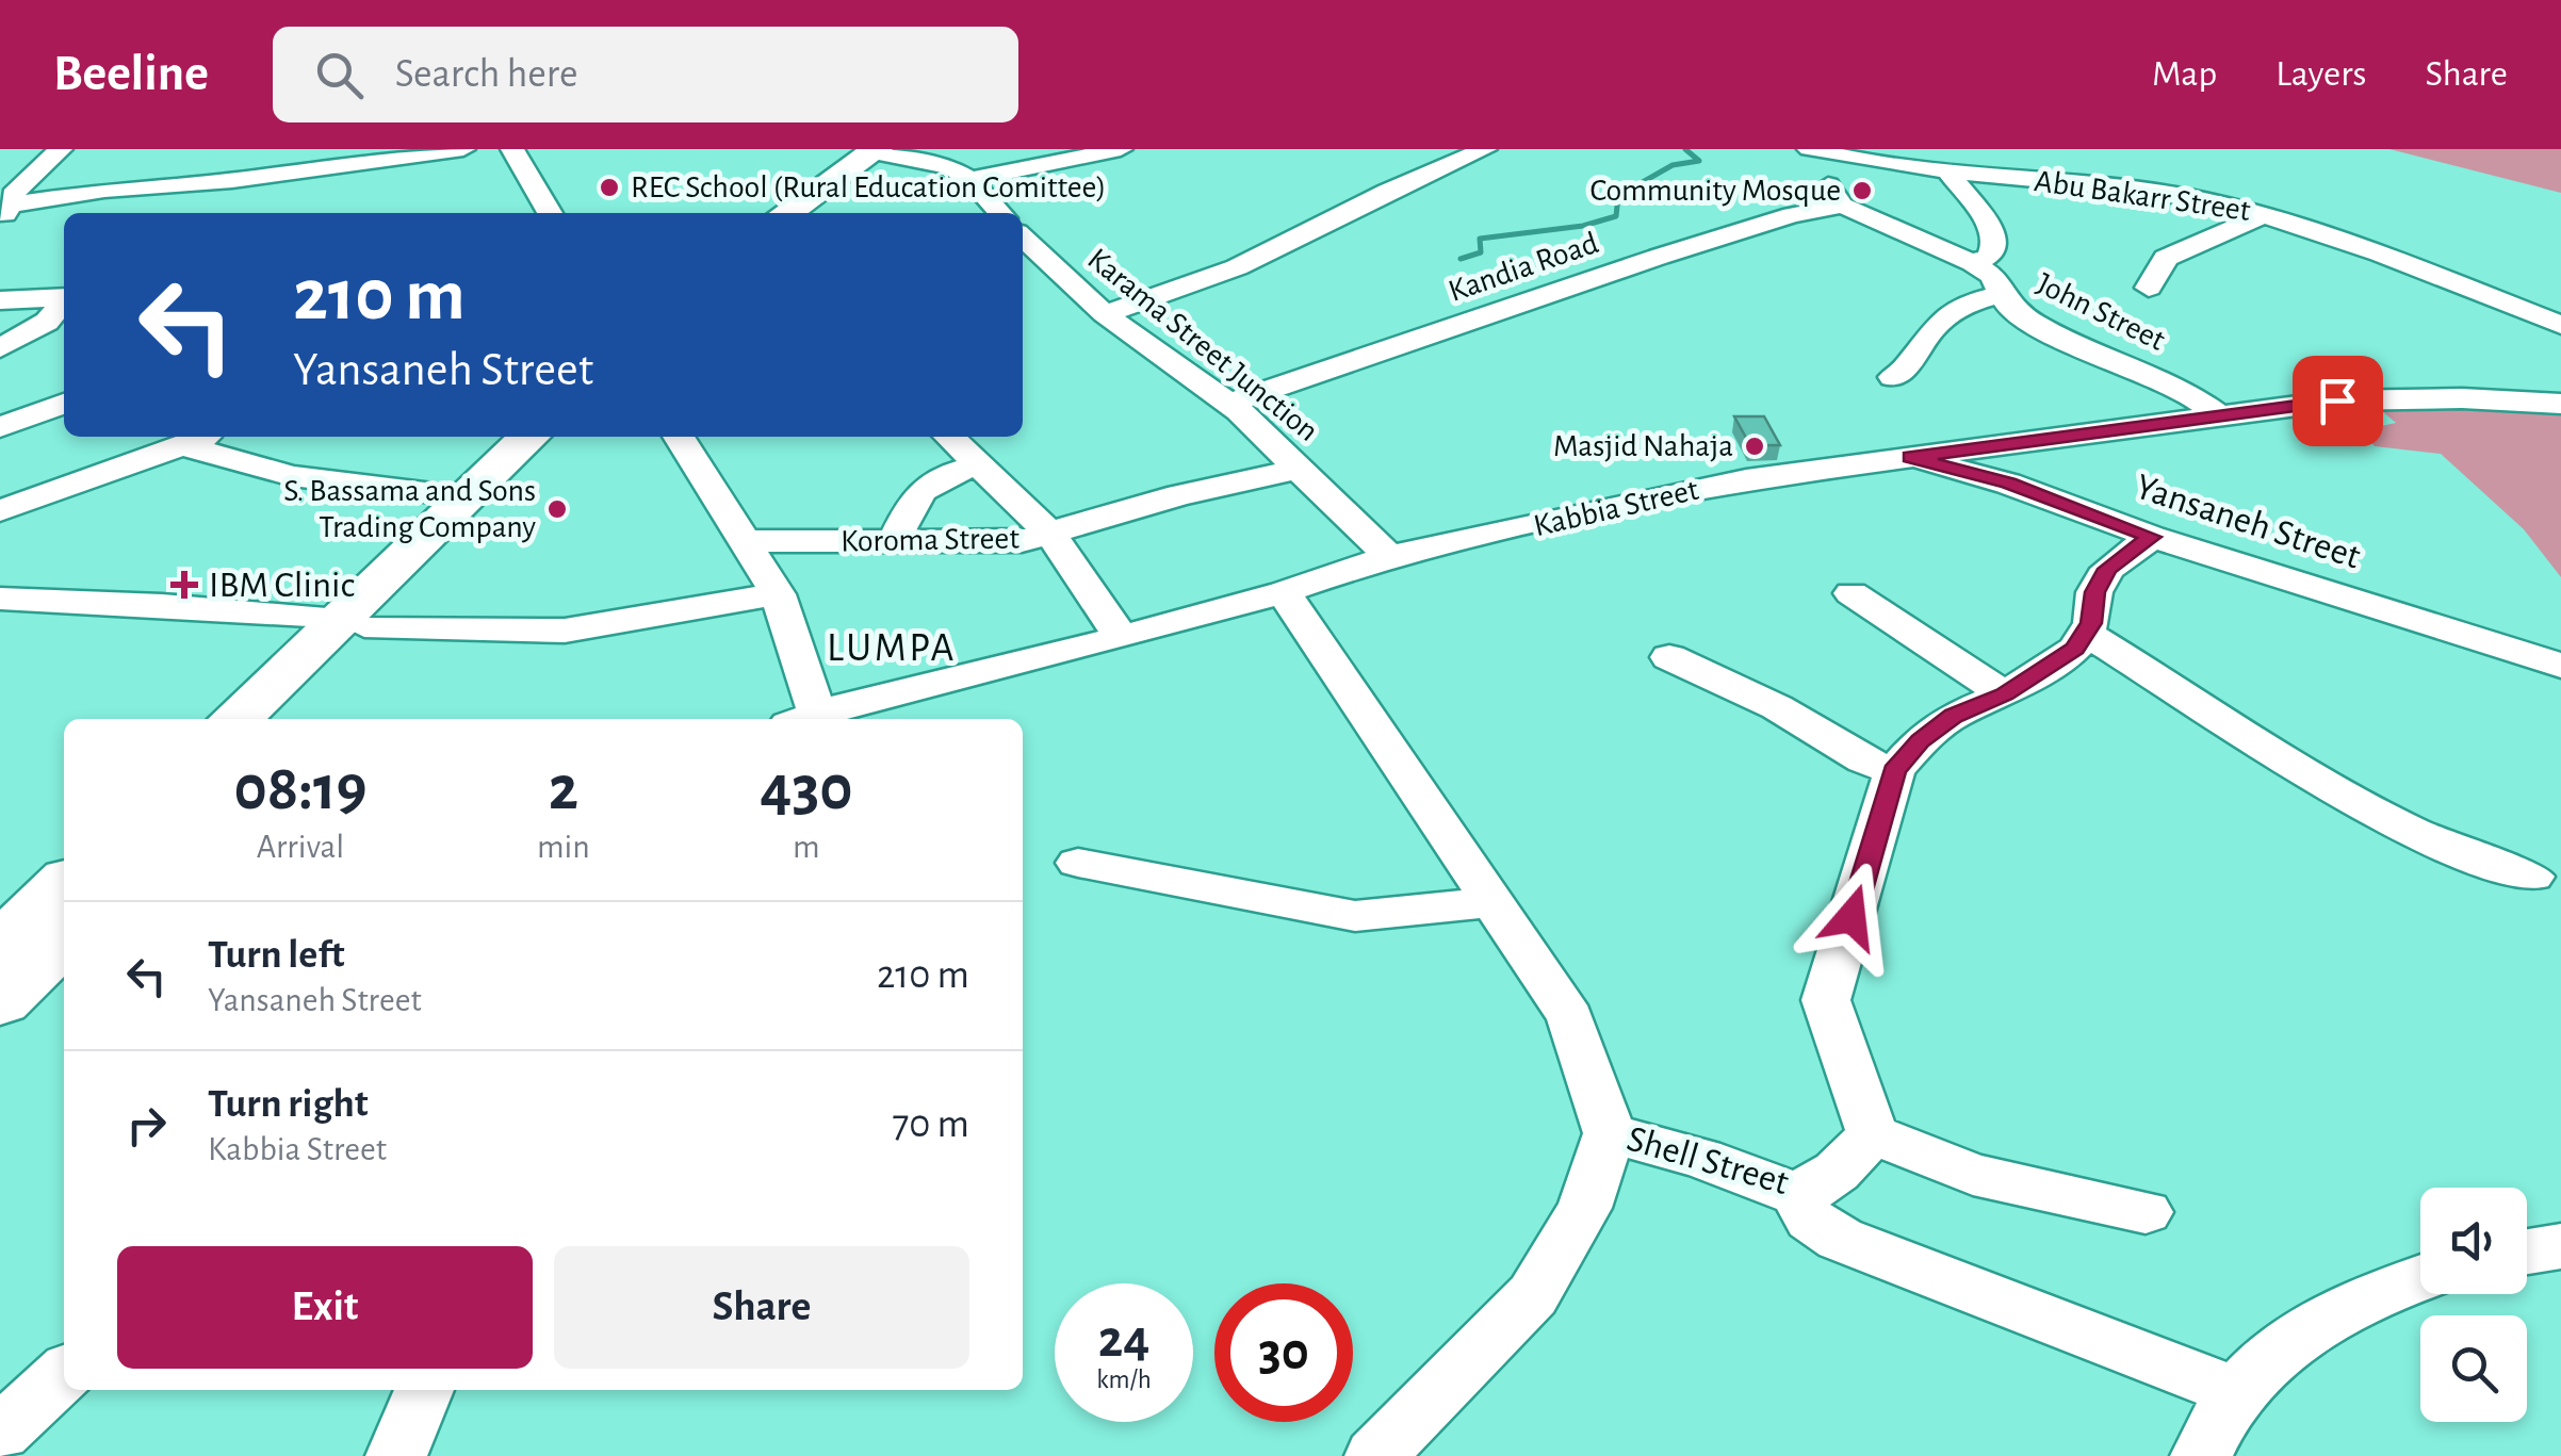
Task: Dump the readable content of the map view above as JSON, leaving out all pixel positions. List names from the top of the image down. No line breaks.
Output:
{"streets":{"street":["Abu Bakarr Street","Kandia Road","John Street","Karama Street Junction","Kabbia Street","Yansaneh Street","Koroma Street","Shell Street"]},"crossings":[["Kandia Road","John Street"],["Kandia Road","Karama Street Junction"],["John Street","Kabbia Street"],["Karama Street Junction","Kabbia Street"],["Karama Street Junction","Koroma Street"],["Kabbia Street","Yansaneh Street"]],"districts":["LUMPA"],"places":{"other":["REC School (Rural Education Comittee)","Community Mosque","Masjid Nahaja","S. Bassama and Sons Trading Company"],"health":["IBM Clinic"]},"page":{"header":"Beeline","search":"Search here","nav":["Map","Layers","Share"],"turn":["210 m","Yansaneh Street"],"eta":["08:19","Arrival","2","min","430","m"],"list":[{"name":"Turn left","note":"Yansaneh Street","value":"210 m"},{"name":"Turn right","note":"Kabbia Street","value":"70 m"}],"buttons":["Exit","Share"],"speed":"24 km/h","limit":"30"}}
